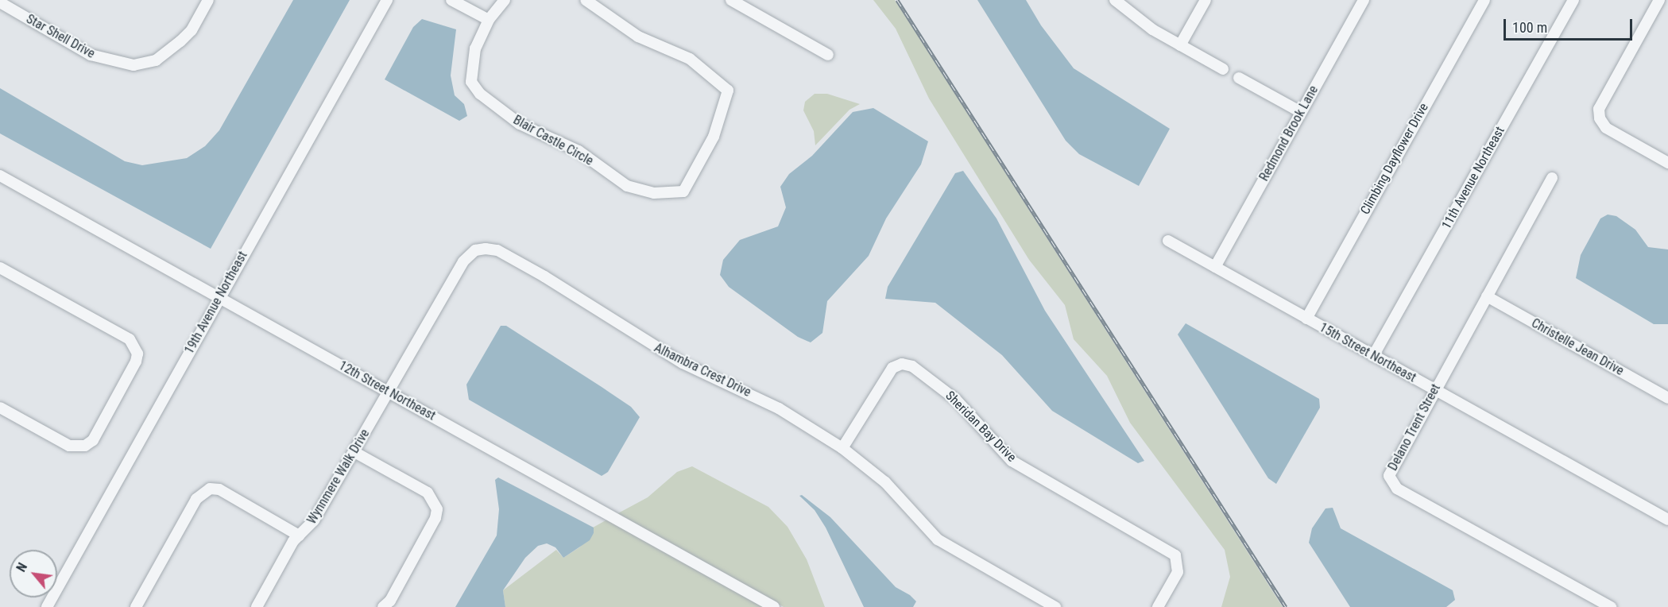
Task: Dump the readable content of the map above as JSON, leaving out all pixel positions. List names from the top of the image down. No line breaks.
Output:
{"streets":{"street":["Star Shell Drive","Redmond Brook Lane","Blair Castle Circle","Climbing Dayflower Drive","11th Avenue Northeast","19th Avenue Northeast","Christelle Jean Drive","15th Street Northeast","Alhambra Crest Drive","12th Street Northeast","Sheridan Bay Drive","Delano Trent Street","Wynnmere Walk Drive"]},"crossings":[["Redmond Brook Lane","15th Street Northeast"],["Climbing Dayflower Drive","15th Street Northeast"],["11th Avenue Northeast","15th Street Northeast"],["19th Avenue Northeast","12th Street Northeast"],["Christelle Jean Drive","Delano Trent Street"],["15th Street Northeast","Delano Trent Street"],["Alhambra Crest Drive","12th Street Northeast"],["Alhambra Crest Drive","Sheridan Bay Drive"],["Alhambra Crest Drive","Wynnmere Walk Drive"],["12th Street Northeast","Wynnmere Walk Drive"]],"scale_bar":"100 m","north":"top left"}
